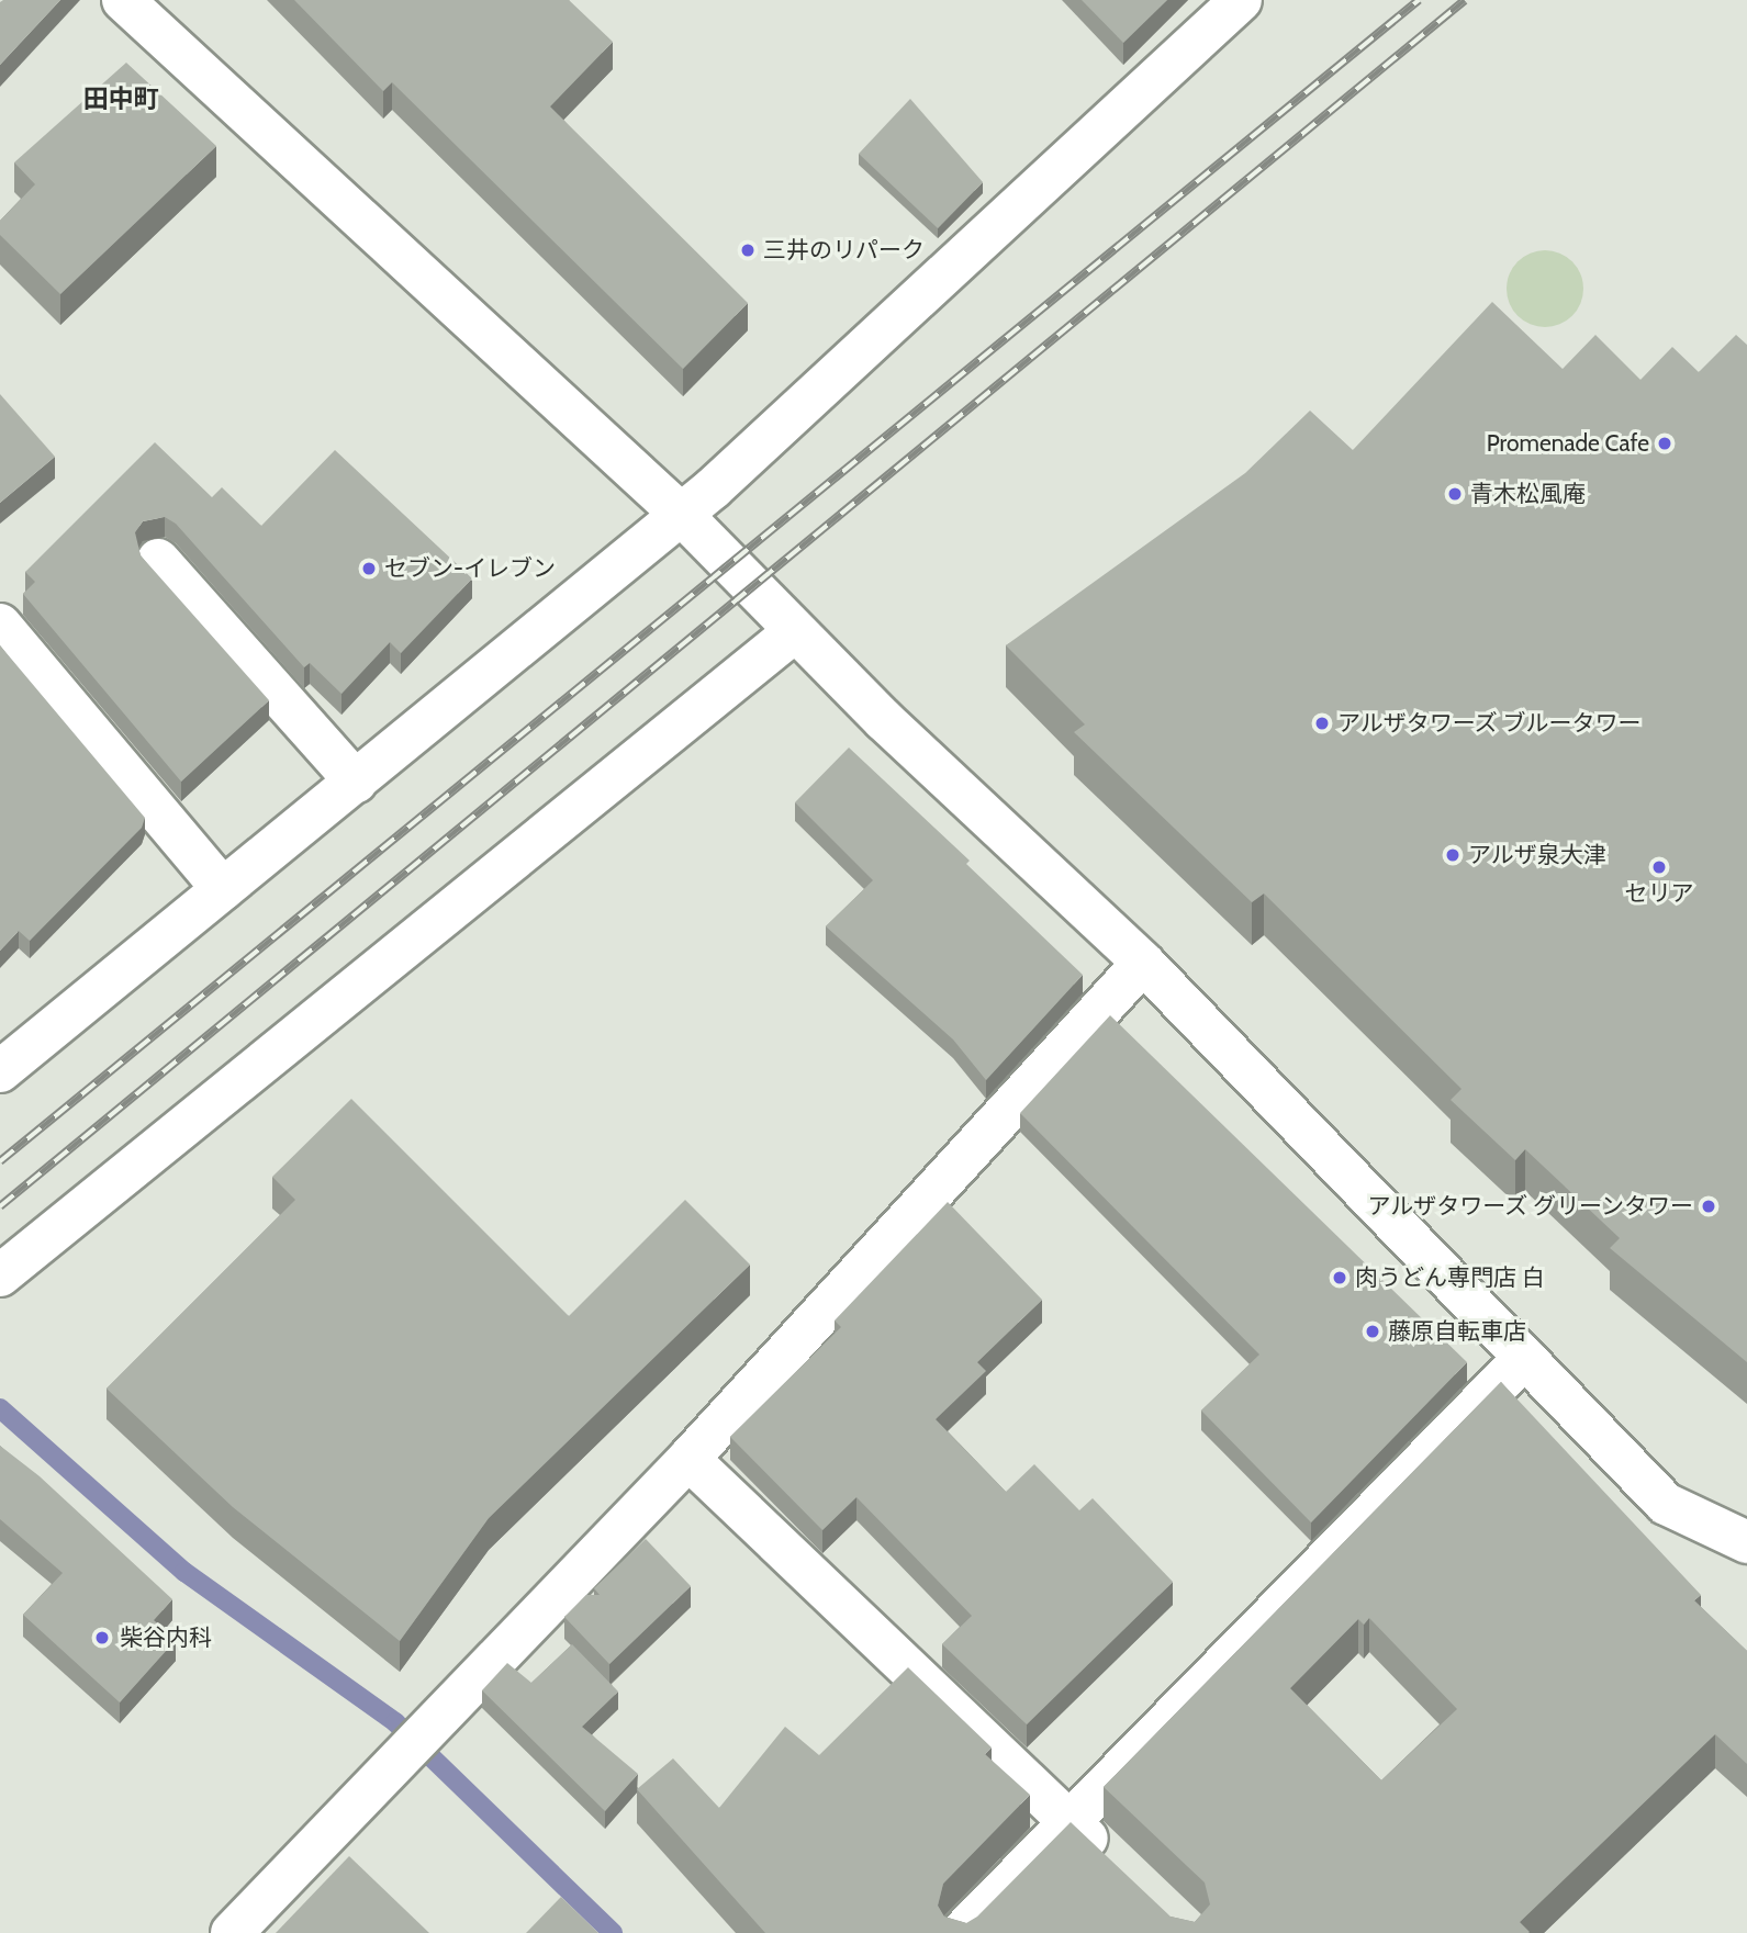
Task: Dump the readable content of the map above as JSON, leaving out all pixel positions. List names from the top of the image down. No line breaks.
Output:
{"districts":["田中町"],"places":["三井のリパーク","Promenade Cafe","青木松風庵","セブン-イレブン","アルザタワーズ ブルータワー","アルザ泉大津","セリア","アルザタワーズ グリーンタワー","肉うどん専門店 白","藤原自転車店","柴谷内科"]}
